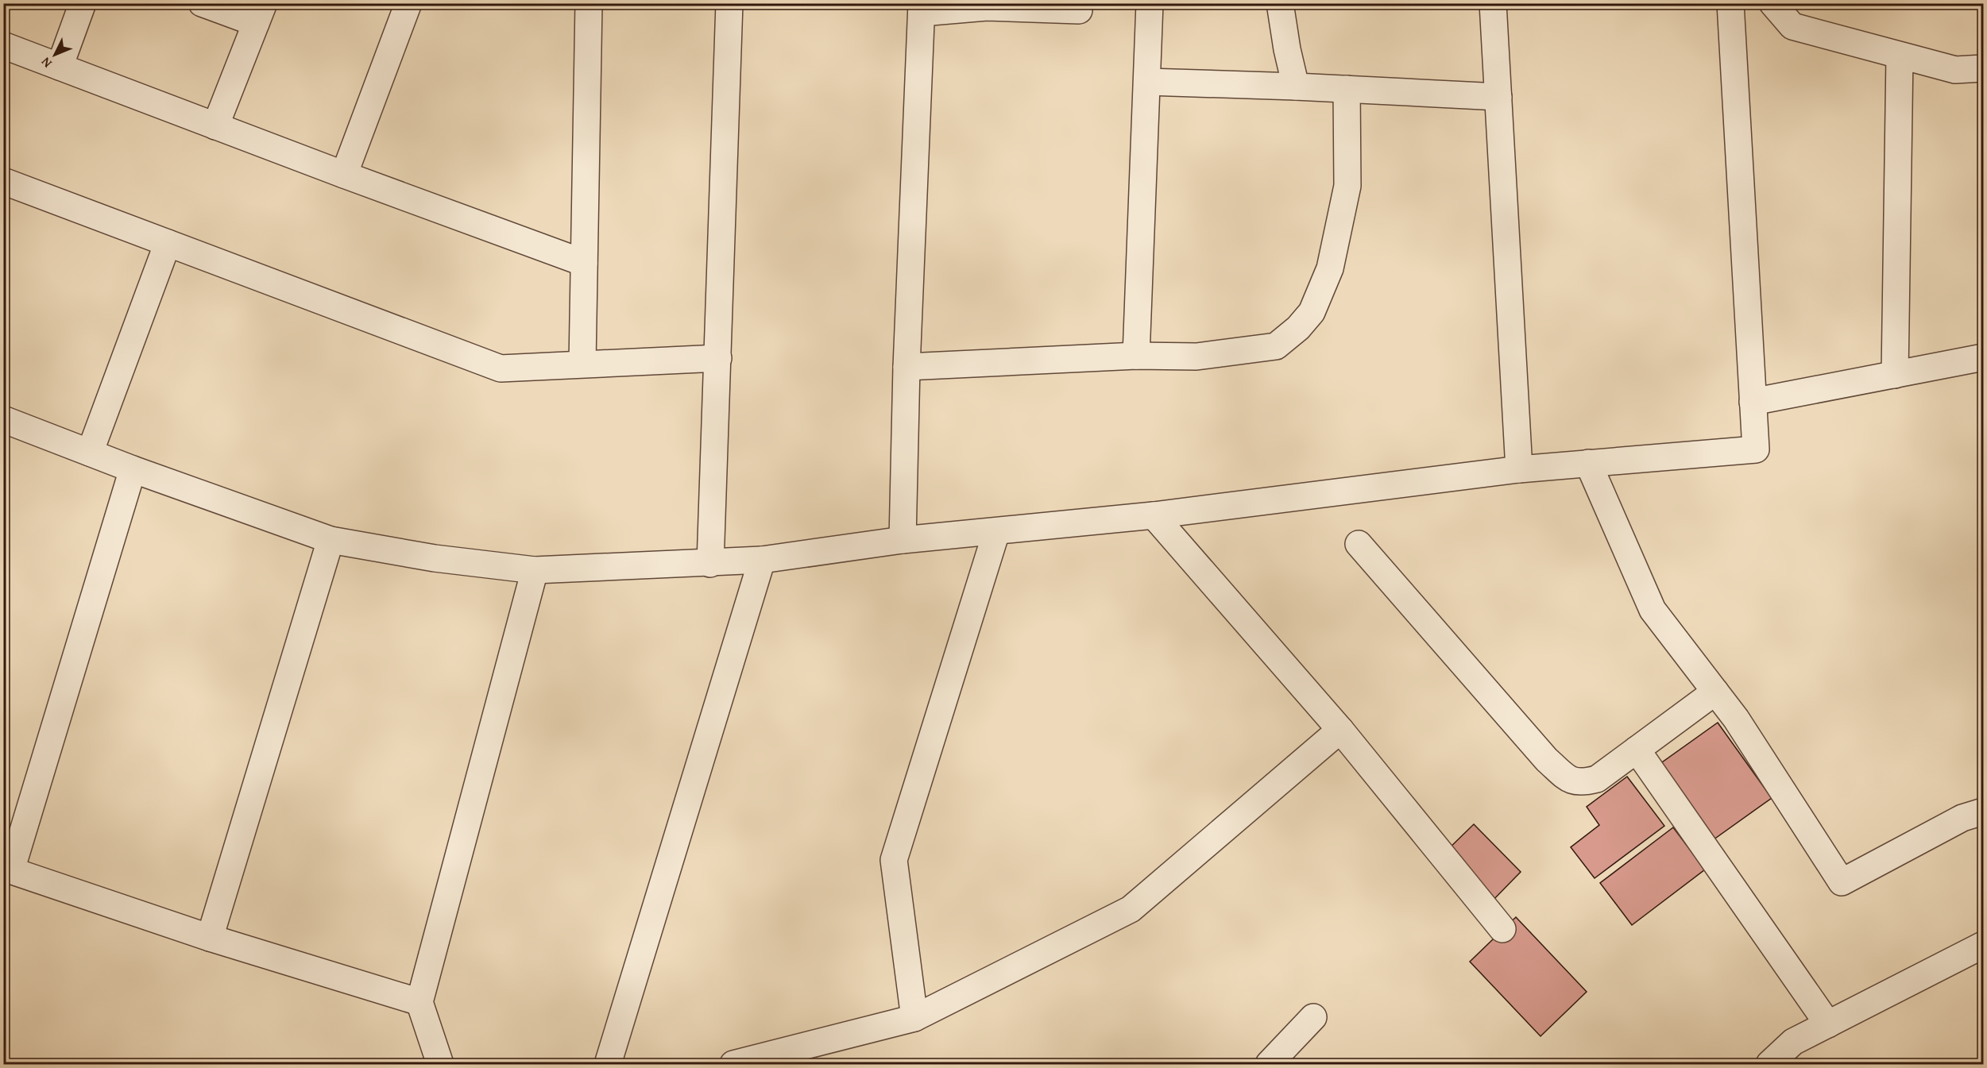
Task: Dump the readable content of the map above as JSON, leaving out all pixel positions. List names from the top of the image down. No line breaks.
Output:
{"north":"bottom left"}
